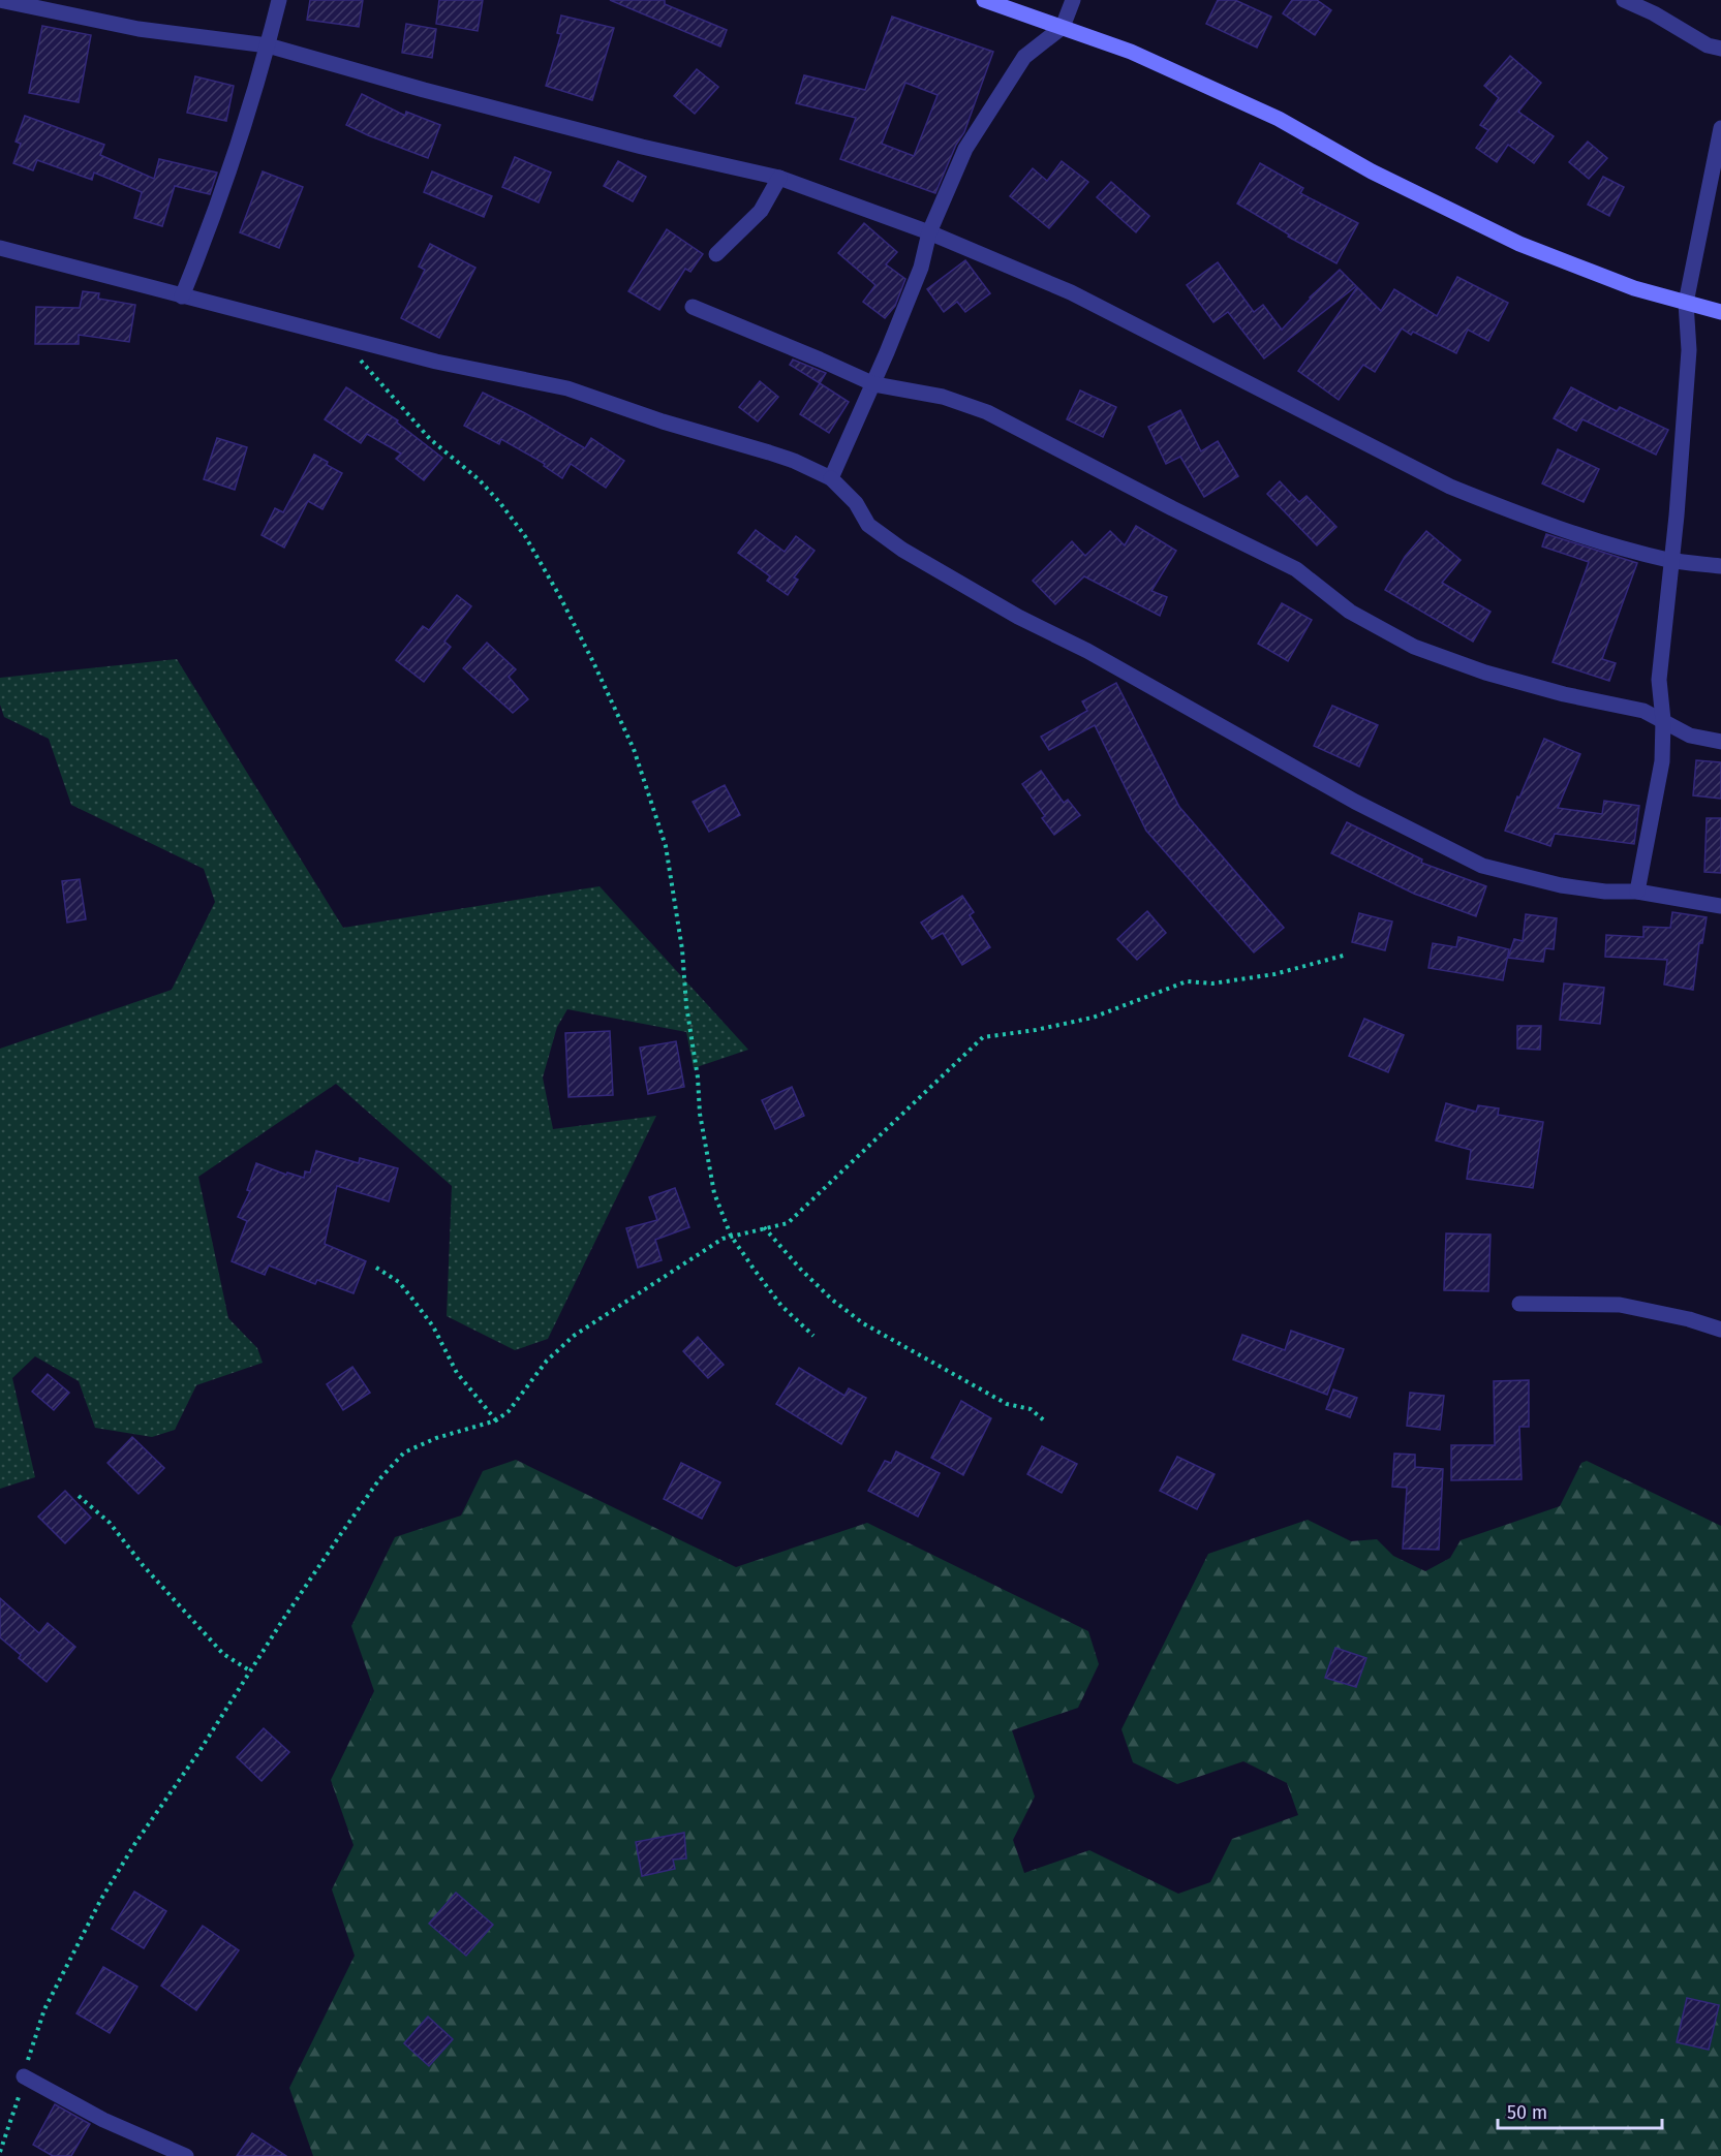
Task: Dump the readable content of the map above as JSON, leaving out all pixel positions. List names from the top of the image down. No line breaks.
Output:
{"scale_bar":"50 m"}
